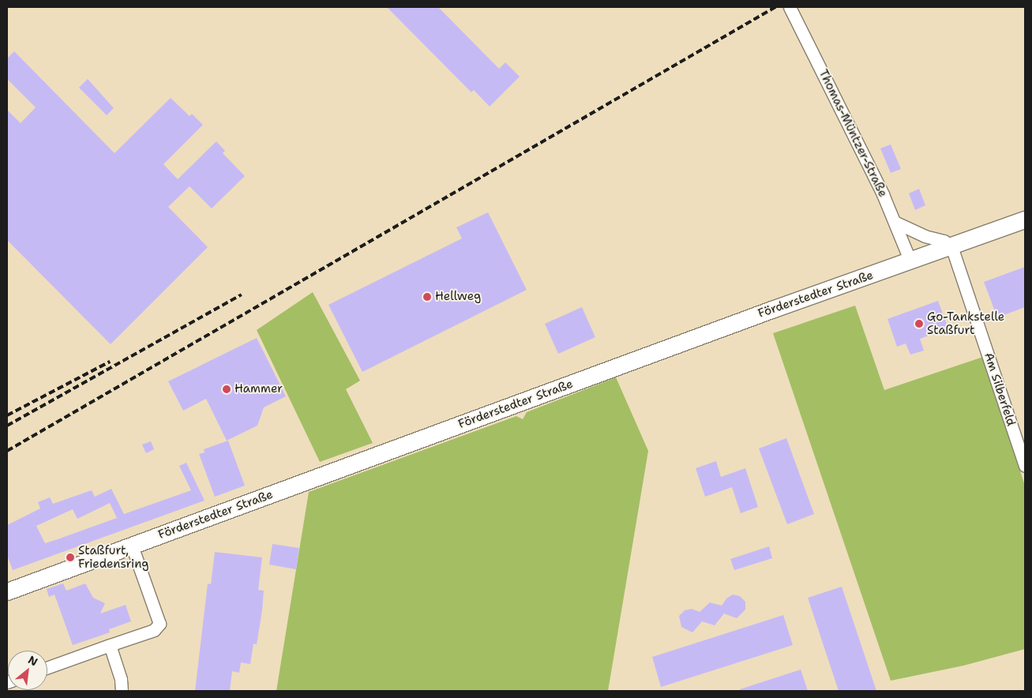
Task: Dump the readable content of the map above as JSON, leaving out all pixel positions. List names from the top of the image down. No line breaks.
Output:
{"streets":{"main road":["Förderstedter Straße"],"street":["Thomas-Müntzer-Straße","Am Silberfeld"]},"crossings":[["Thomas-Müntzer-Straße","Förderstedter Straße"],["Förderstedter Straße","Am Silberfeld"]],"places":["Hellweg","Go-Tankstelle Staßfurt","Hammer","Staßfurt, Friedensring"],"north":"top right"}
